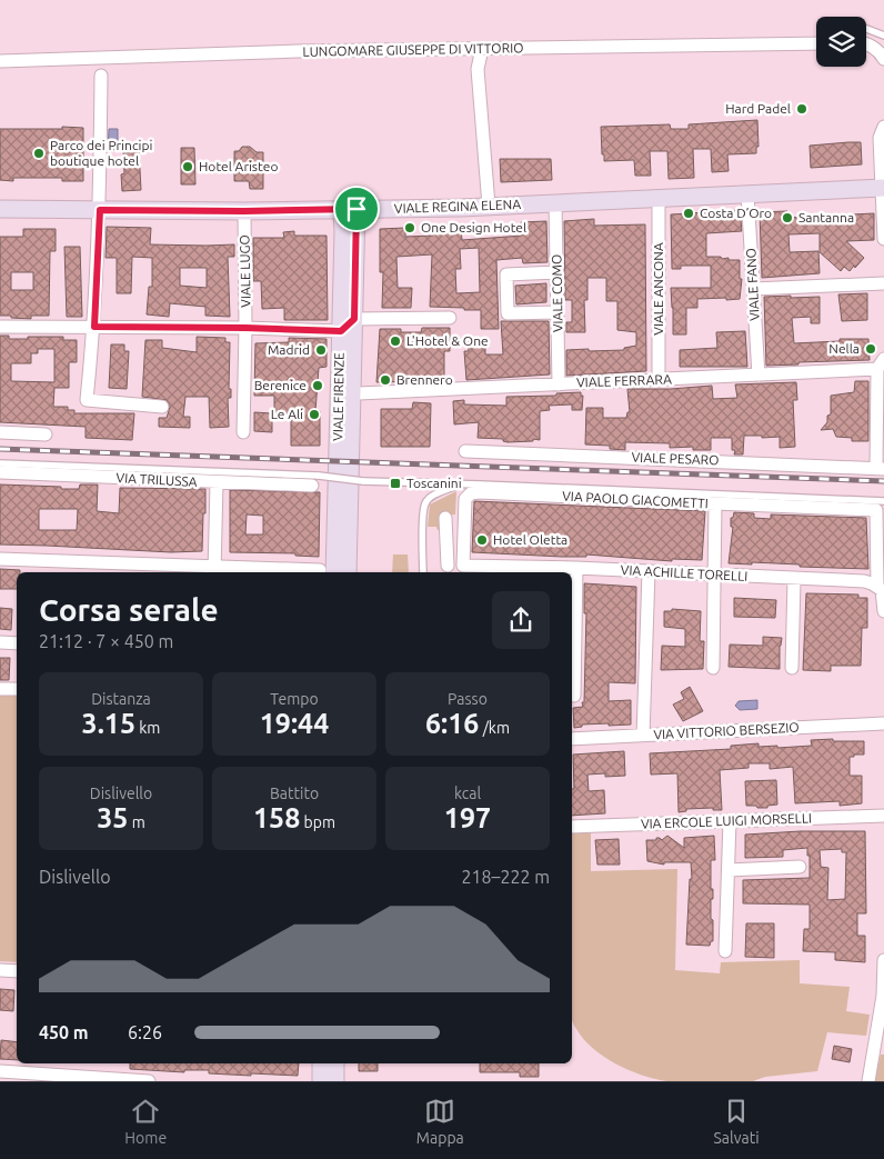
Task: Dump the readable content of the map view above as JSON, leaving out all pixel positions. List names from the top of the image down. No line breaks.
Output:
{"streets":{"street":["LUNGOMARE GIUSEPPE DI VITTORIO","VIALE REGINA ELENA","VIALE LUGO","VIALE FANO","VIALE ANCONA","VIALE COMO","VIALE FERRARA","VIALE FIRENZE","VIALE PESARO","VIA TRILUSSA","VIA PAOLO GIACOMETTI","VIA ACHILLE TORELLI","VIA VITTORIO BERSEZIO","VIA ERCOLE LUIGI MORSELLI"]},"crossings":[["VIALE REGINA ELENA","VIALE LUGO"],["VIALE REGINA ELENA","VIALE FANO"],["VIALE REGINA ELENA","VIALE ANCONA"],["VIALE REGINA ELENA","VIALE COMO"],["VIALE REGINA ELENA","VIALE FIRENZE"],["VIALE FANO","VIALE FERRARA"],["VIALE ANCONA","VIALE FERRARA"],["VIALE COMO","VIALE FERRARA"],["VIA PAOLO GIACOMETTI","VIA ACHILLE TORELLI"]],"places":{"other":["Hard Padel","Parco dei Principi boutique hotel","Hotel Aristeo","Costa D’Oro","Santanna","One Design Hotel","L'Hotel & One","Nella","Madrid","Brennero","Berenice","Le Ali","Hotel Oletta"],"transit":["Toscanini"]},"page":{"heading":["Corsa serale","21:12 · 7 × 450 m"],"stats":[["Distanza","3.15 km"],["Tempo","19:44"],["Passo","6:16 /km"],["Dislivello","35 m"],["Battito","158 bpm"],["kcal","197"]],"chart":["Dislivello","218–222 m"],"list":[{"name":"450 m","note":"6:26"}],"tabs":["Home","Mappa","Salvati"]}}
